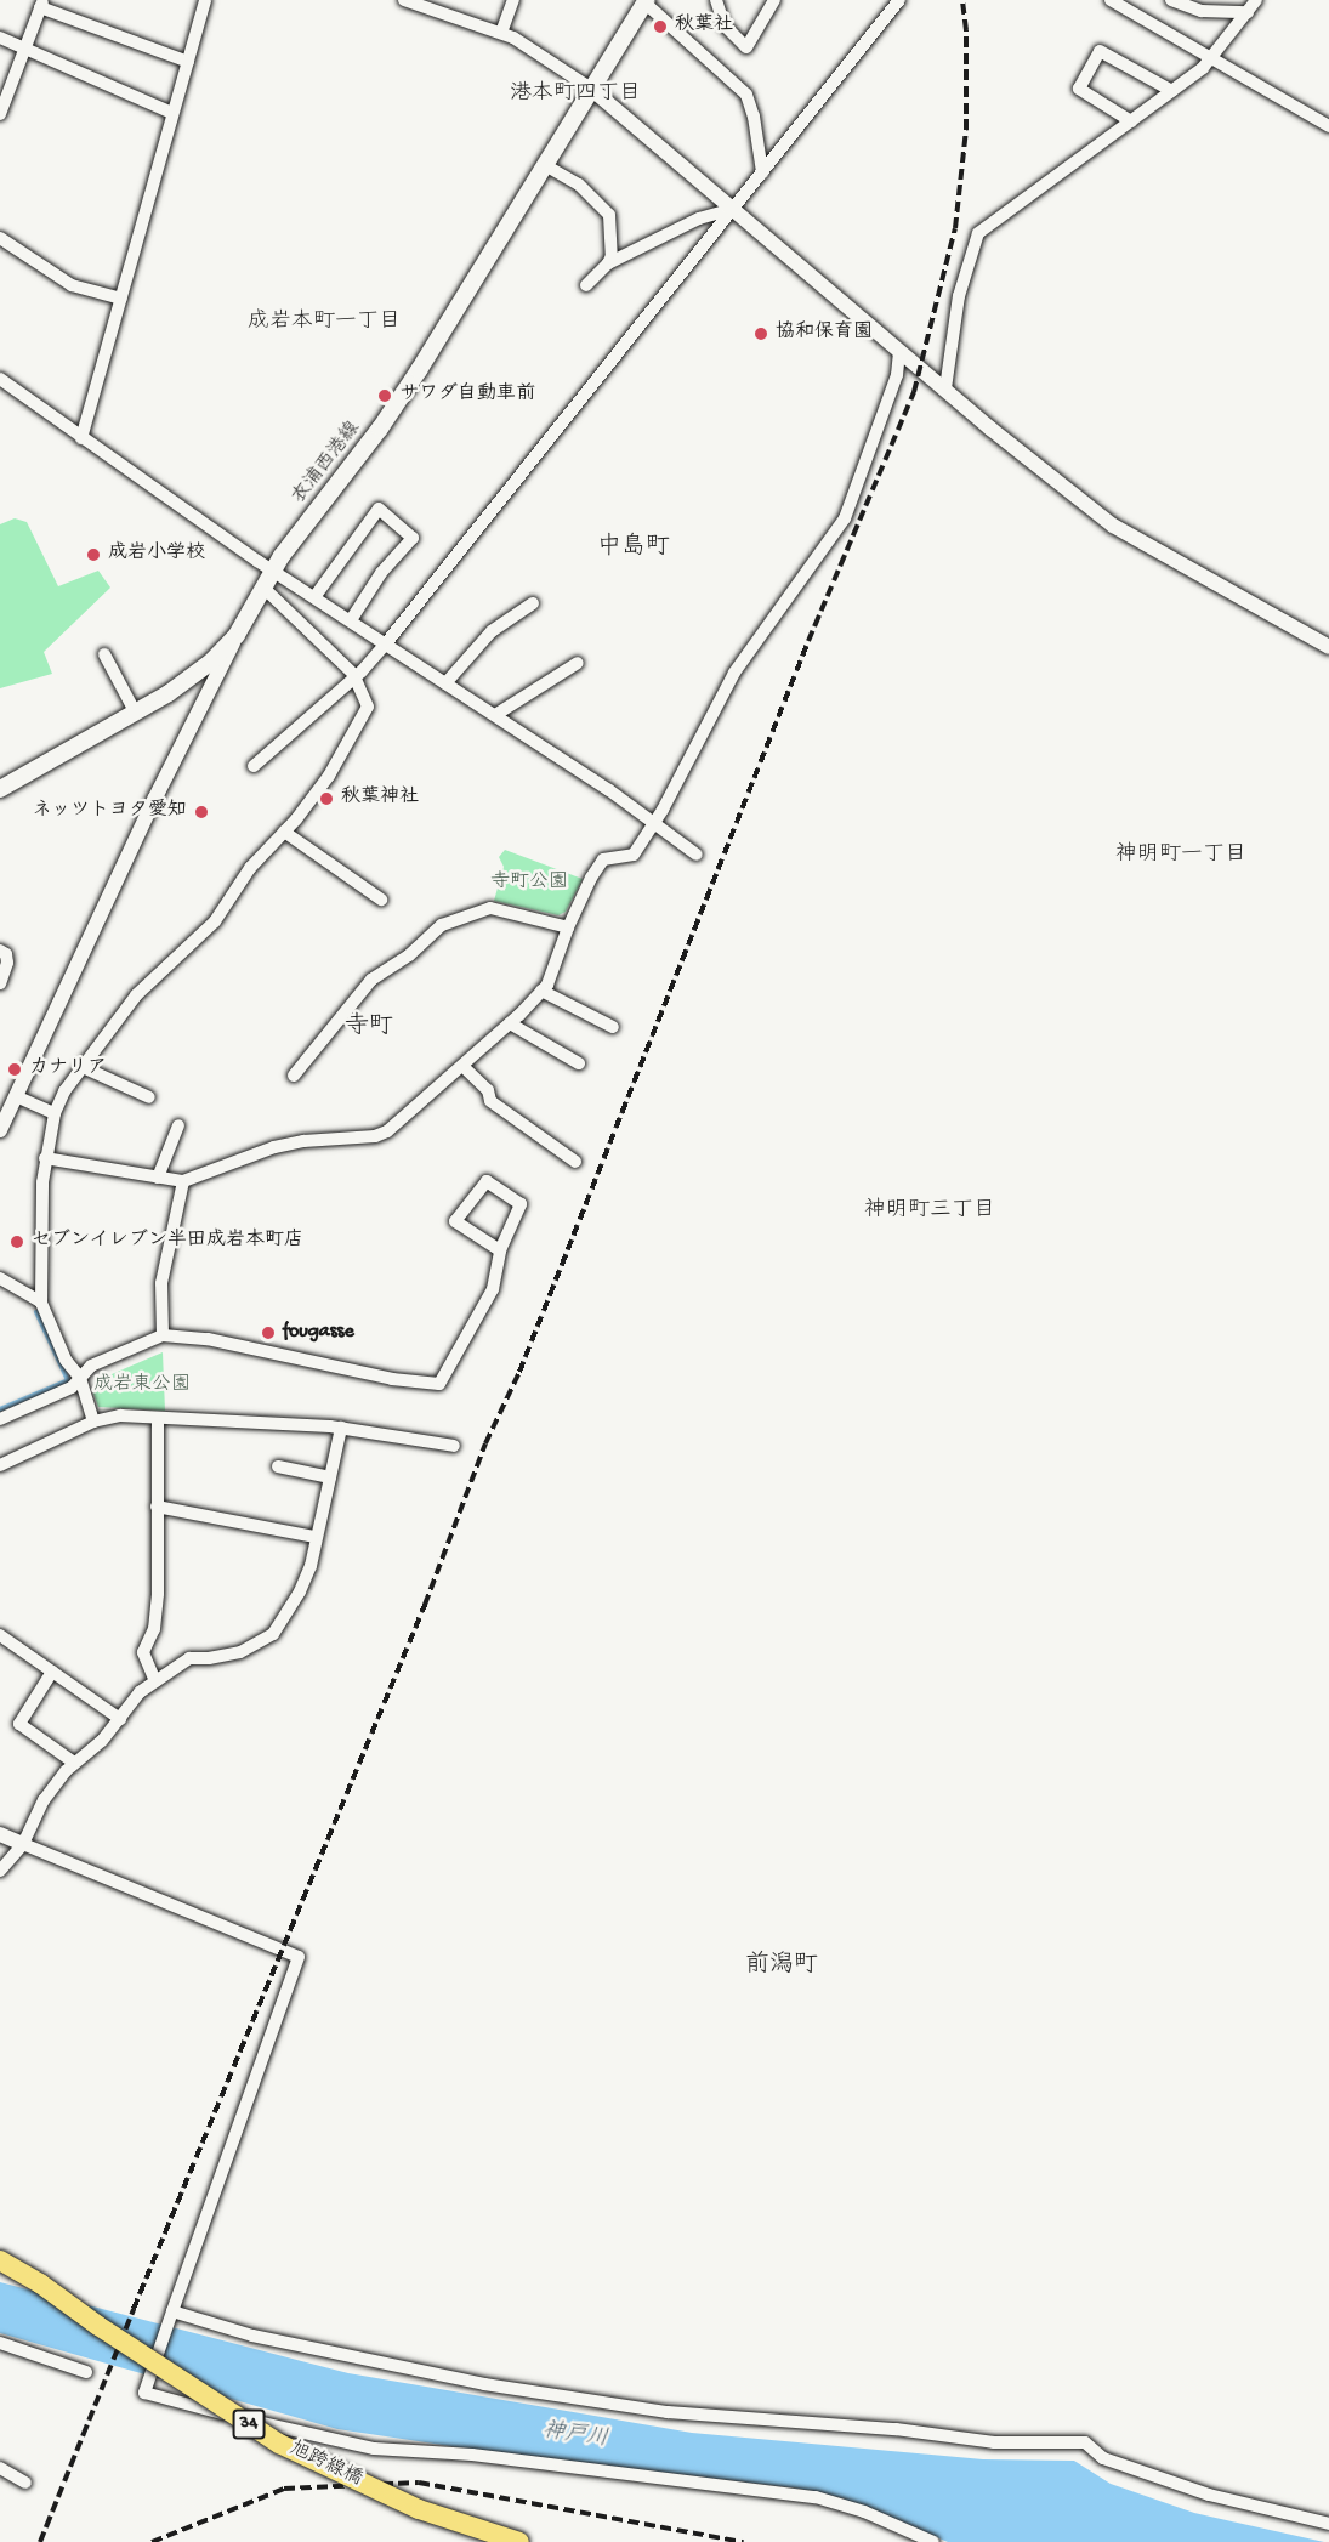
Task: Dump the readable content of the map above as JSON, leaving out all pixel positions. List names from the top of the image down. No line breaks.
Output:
{"streets":{"main road":["衣浦西港線","34","旭跨線橋"]},"districts":["港本町四丁目","成岩本町一丁目","中島町","神明町一丁目","寺町","神明町三丁目","前潟町"],"water":["神戸川"],"parks":["寺町公園","成岩東公園"],"places":["秋葉社","協和保育園","サワダ自動車前","成岩小学校","秋葉神社","ネッツトヨタ愛知","カナリア","セブンイレブン半田成岩本町店","fougasse"]}
